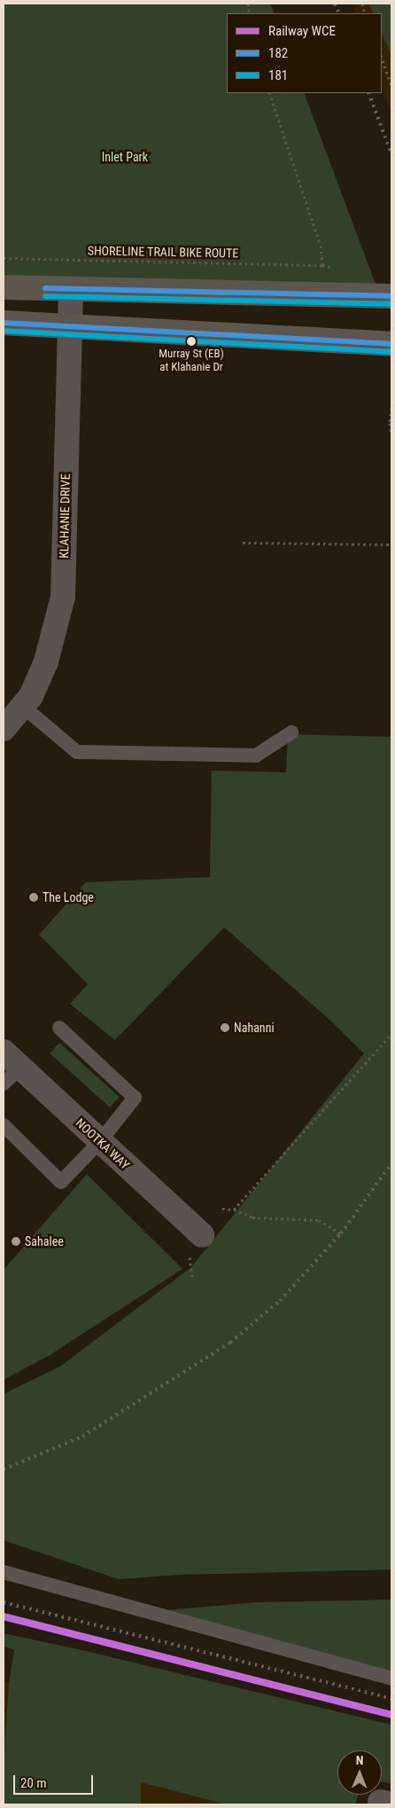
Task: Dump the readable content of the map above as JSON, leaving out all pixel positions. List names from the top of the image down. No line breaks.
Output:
{"streets":{"street":["KLAHANIE DRIVE","NOOTKA WAY"],"path":["SHORELINE TRAIL BIKE ROUTE"]},"parks":["Inlet Park"],"places":["Murray St (EB) at Klahanie Dr","The Lodge","Nahanni","Sahalee"],"lines":["transit line 182","transit line 181","rail line WCE"],"legend":["Railway WCE","182","181"],"scale_bar":"20 m","north":"top"}
